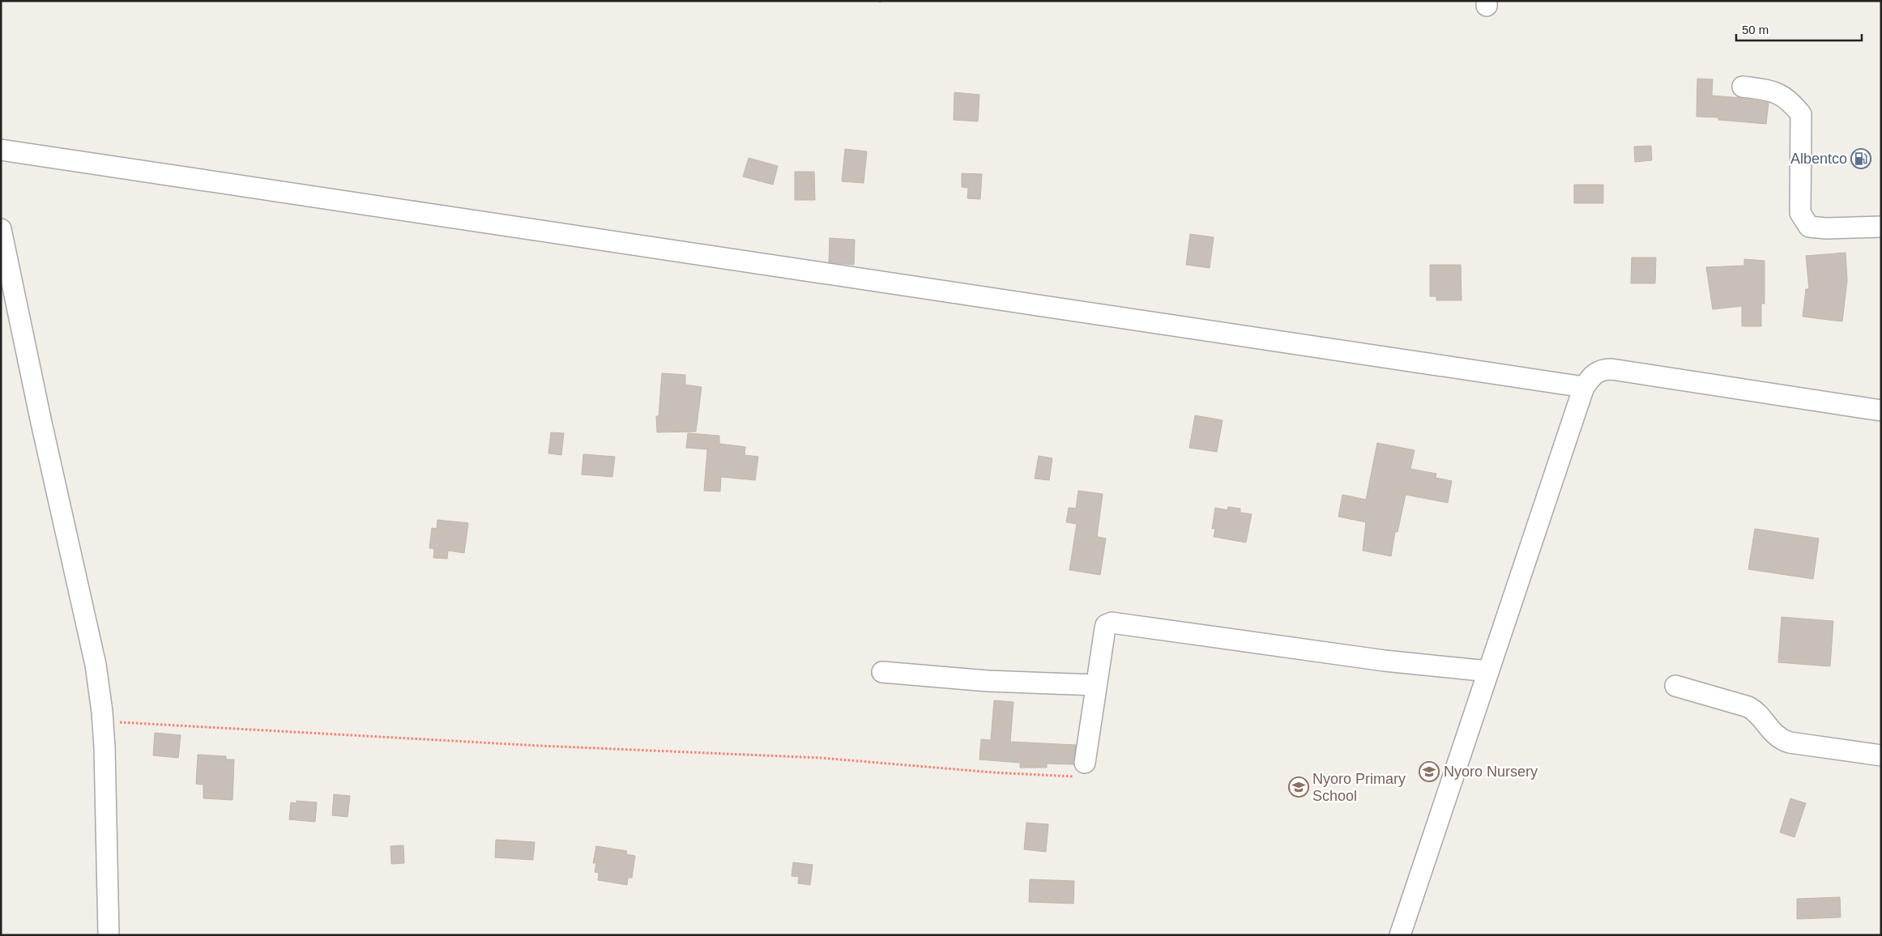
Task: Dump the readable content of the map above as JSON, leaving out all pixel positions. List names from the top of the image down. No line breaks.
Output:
{"places":{"fuel station":["Albentco"],"school or university":["Nyoro Nursery","Nyoro Primary School"]},"scale_bar":"50 m"}
